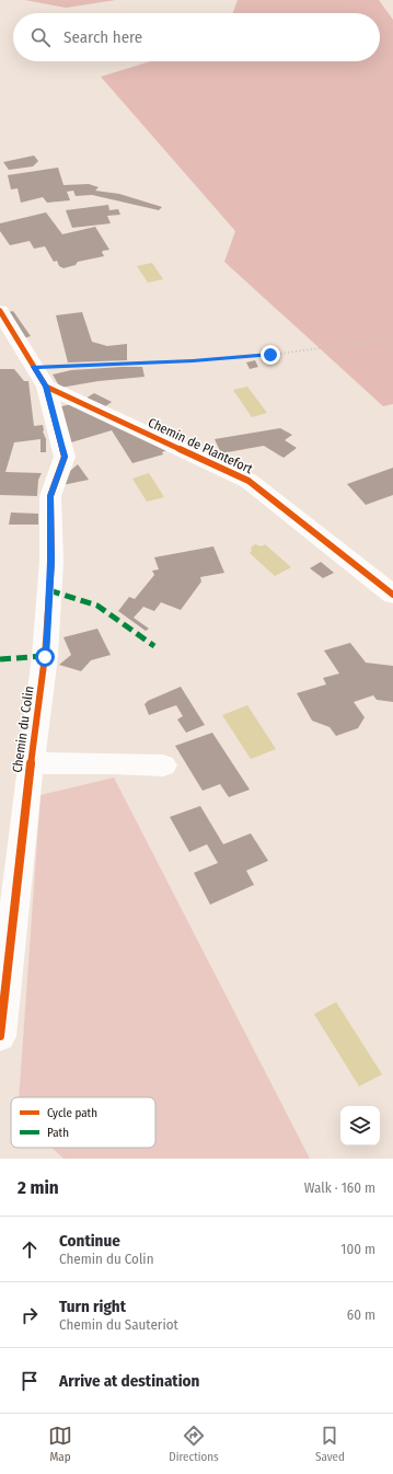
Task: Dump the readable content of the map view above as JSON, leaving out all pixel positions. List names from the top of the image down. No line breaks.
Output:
{"streets":{"street":["Chemin de Plantefort","Chemin du Colin"]},"crossings":[["Chemin de Plantefort","Chemin du Colin"]],"legend":["Cycle path","Path"],"page":{"search":"Search here","heading":["2 min","Walk · 160 m"],"list":[["Continue","Chemin du Colin","100 m"],["Turn right","Chemin du Sauteriot","60 m"],"Arrive at destination"],"nav":["Map","Directions","Saved"]}}
